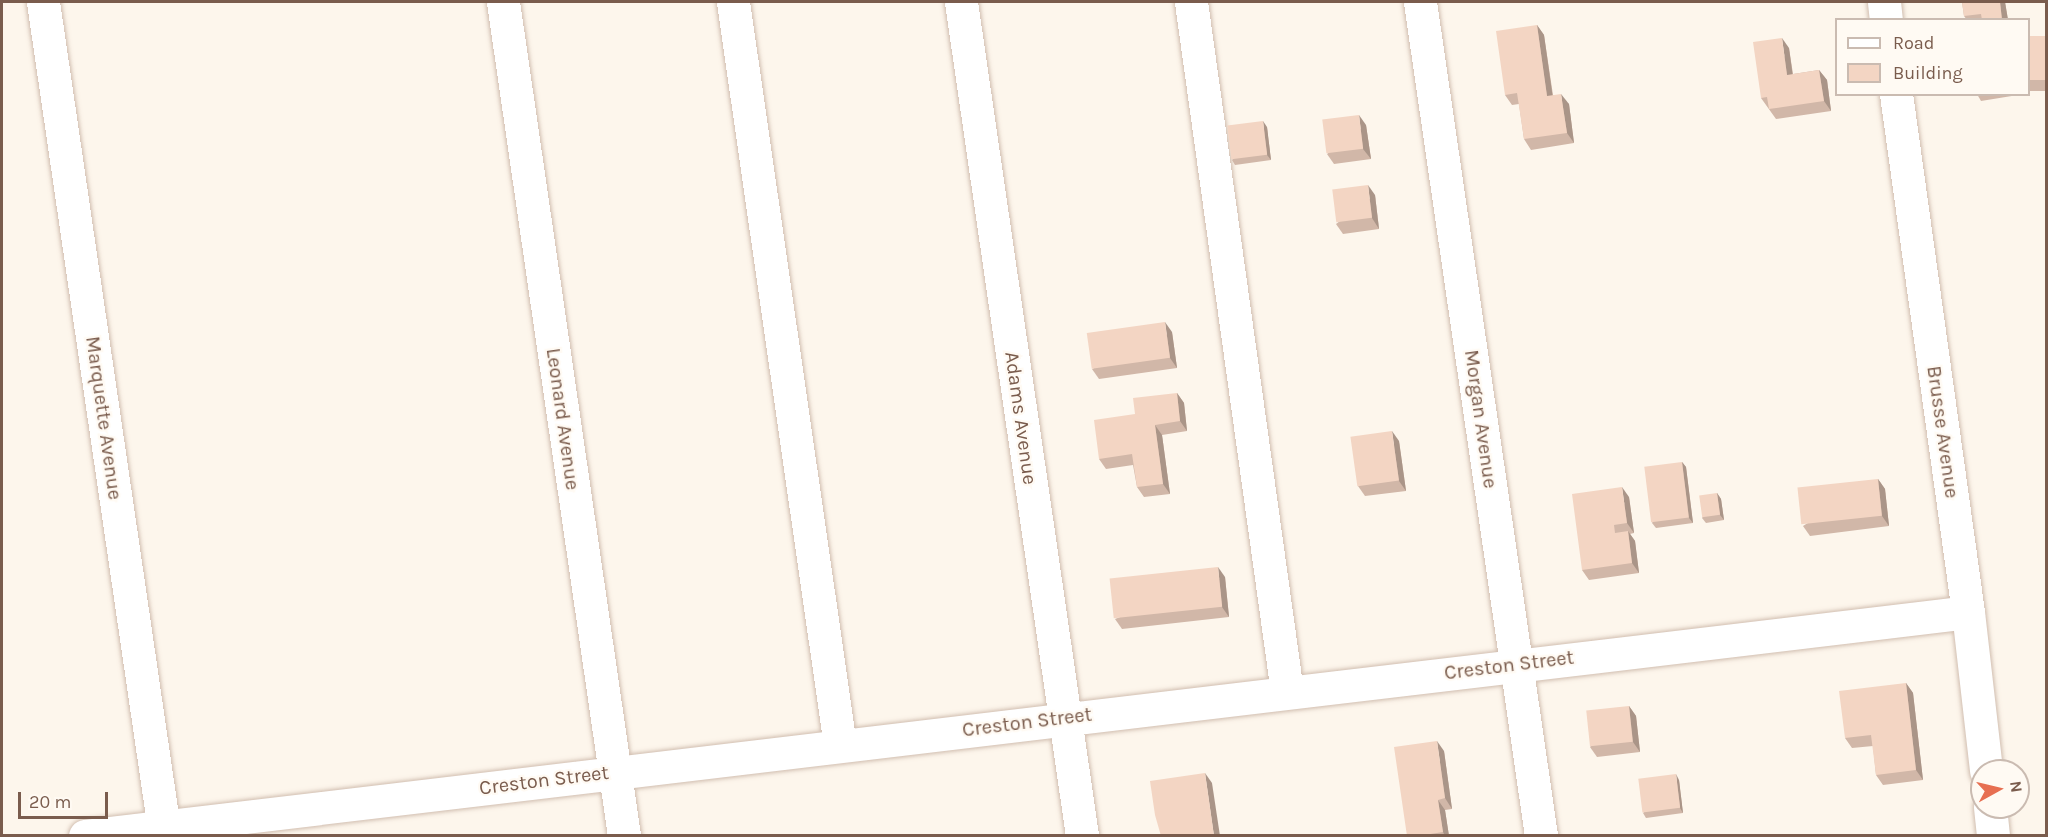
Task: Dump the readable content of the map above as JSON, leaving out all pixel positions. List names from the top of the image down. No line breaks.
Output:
{"streets":{"street":["Marquette Avenue","Adams Avenue","Leonard Avenue","Morgan Avenue","Brusse Avenue","Creston Street"]},"crossings":[["Marquette Avenue","Creston Street"],["Adams Avenue","Creston Street"],["Leonard Avenue","Creston Street"],["Morgan Avenue","Creston Street"],["Brusse Avenue","Creston Street"]],"legend":["Road","Building"],"scale_bar":"20 m","north":"right"}
